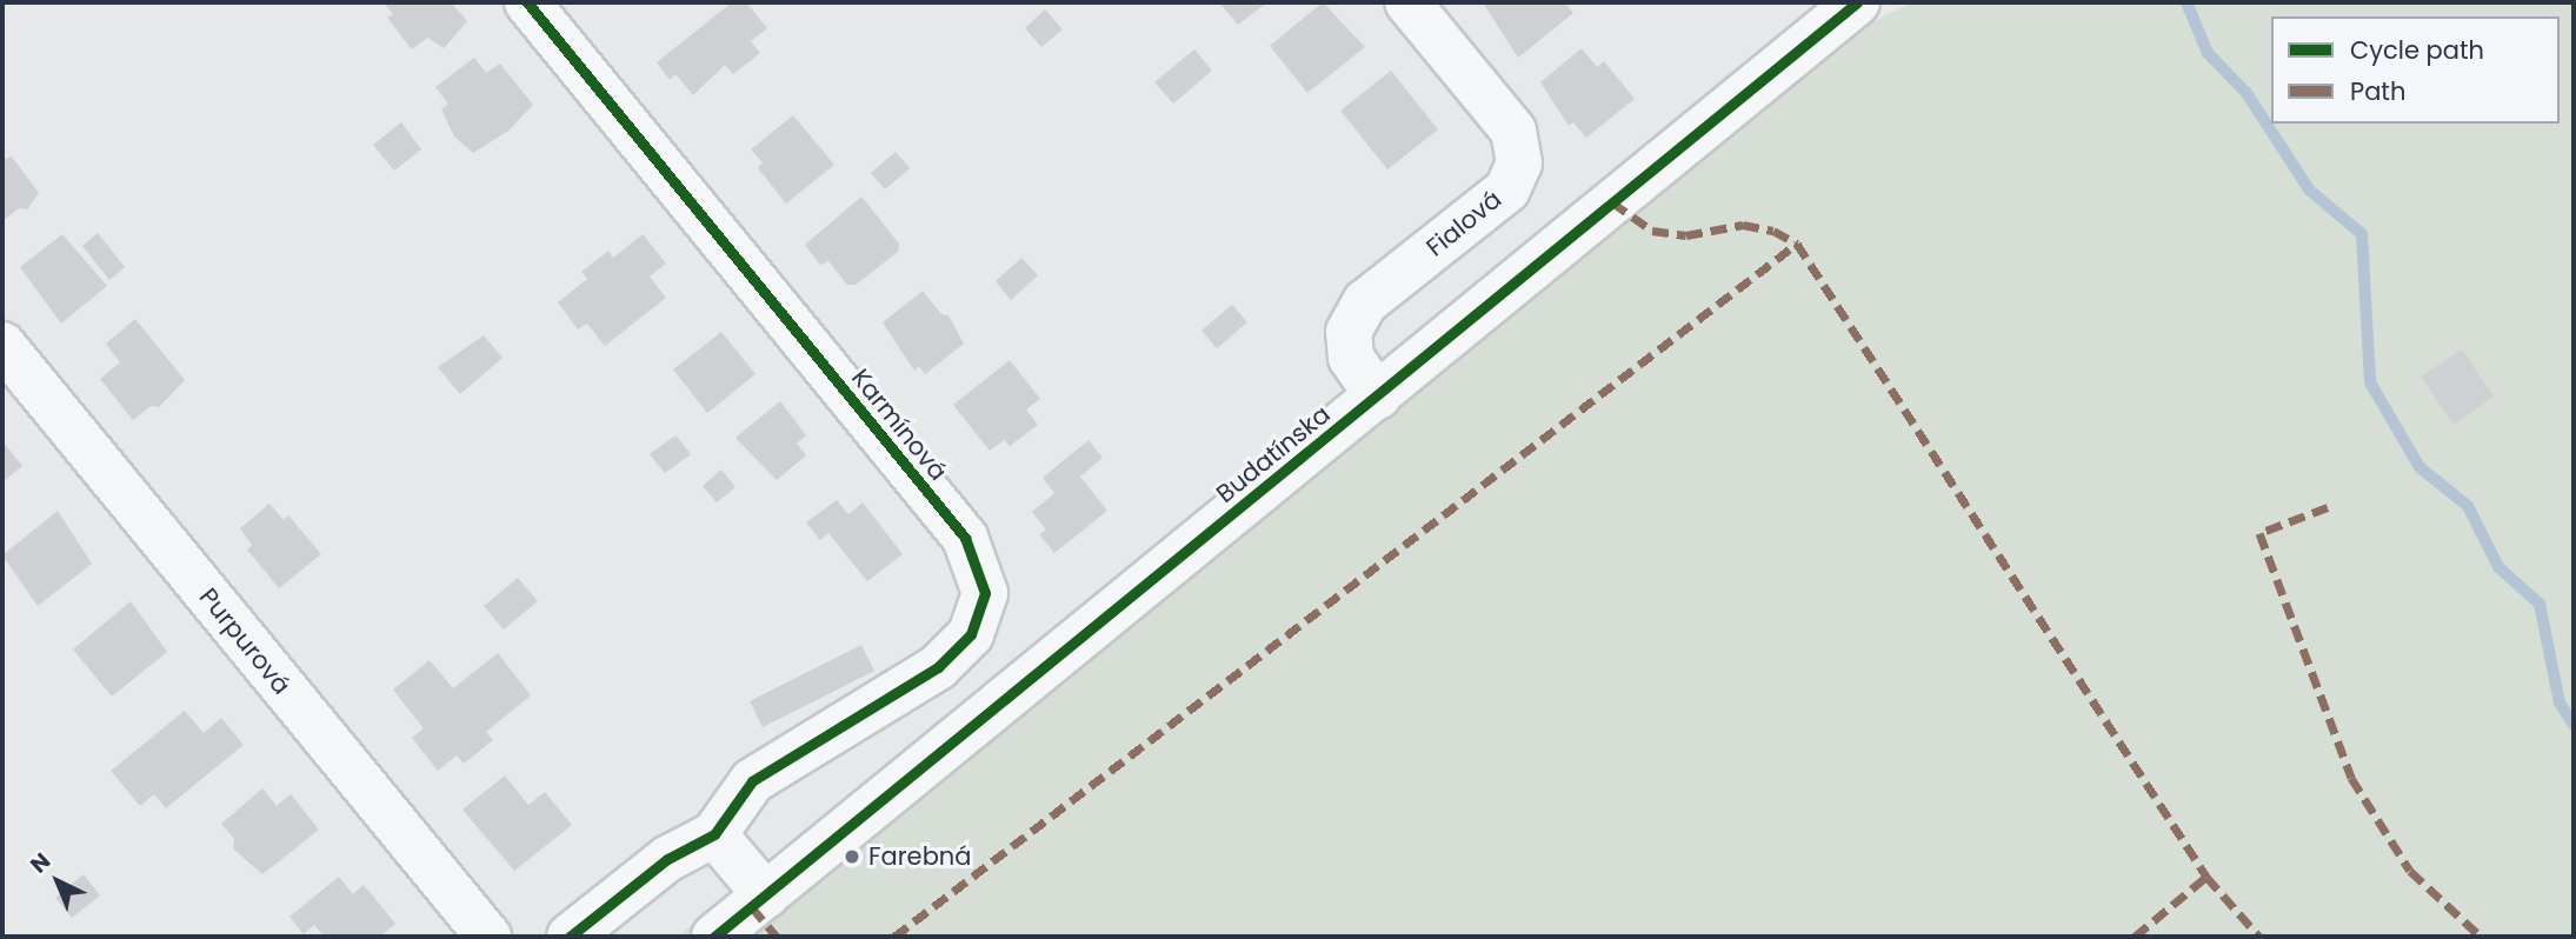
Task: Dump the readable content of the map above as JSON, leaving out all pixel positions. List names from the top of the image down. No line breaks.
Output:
{"streets":{"street":["Fialová","Karmínová","Budatínska","Purpurová"]},"crossings":[["Fialová","Budatínska"]],"places":["Farebná"],"legend":["Cycle path","Path"],"north":"top left"}
